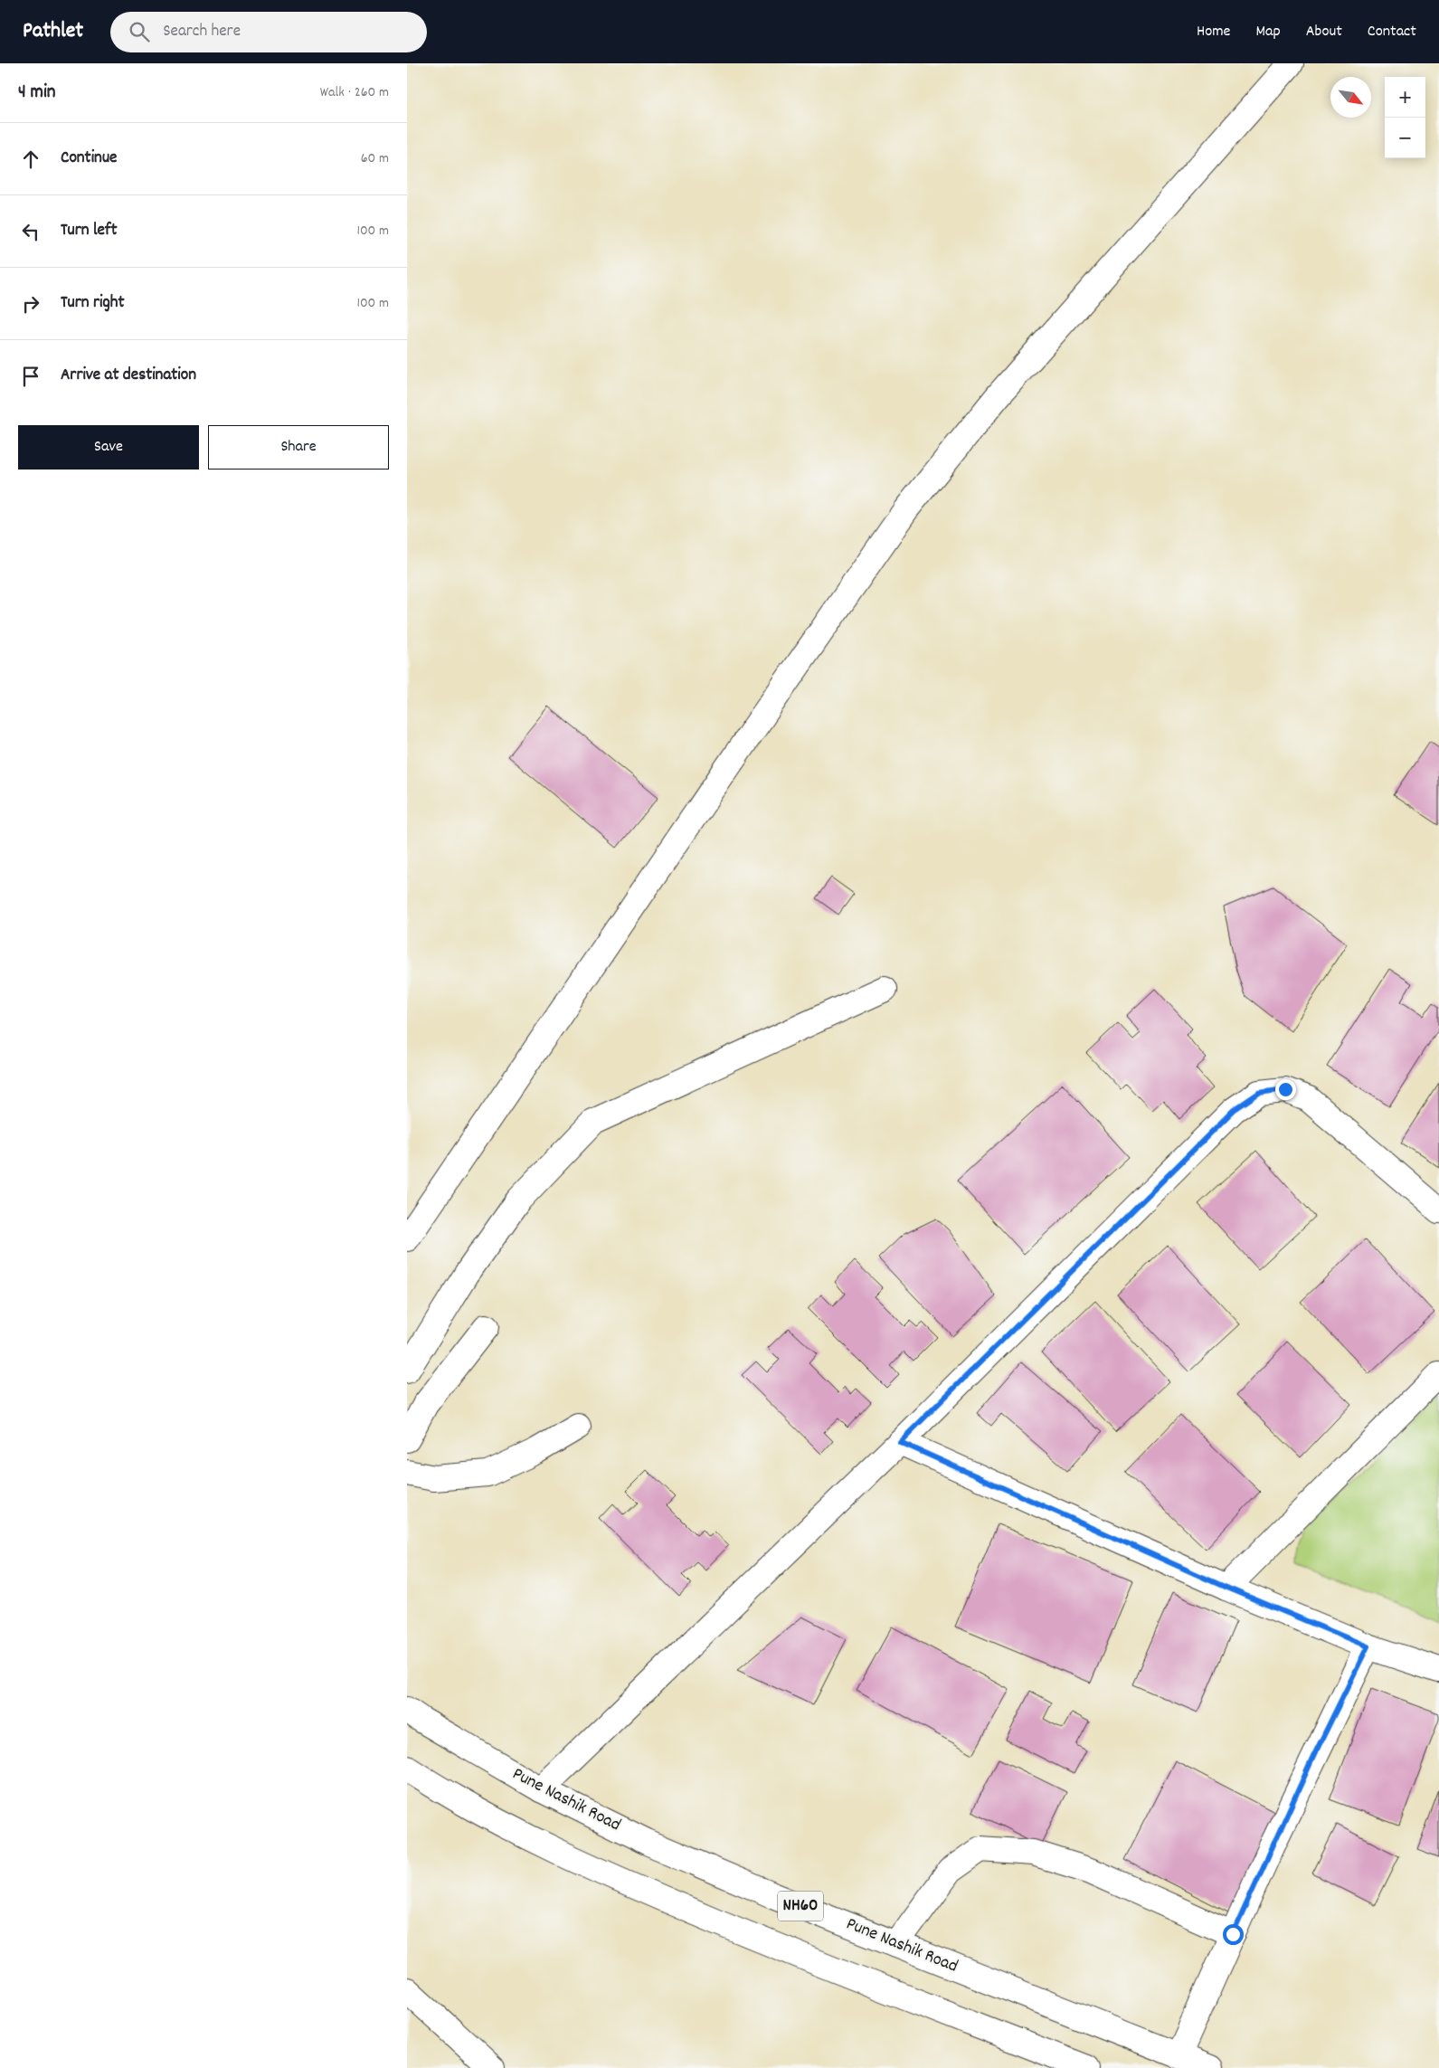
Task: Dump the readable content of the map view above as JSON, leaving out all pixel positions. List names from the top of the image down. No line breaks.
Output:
{"streets":{"main road":["Pune Nashik Road","NH60"]},"north":"bottom right","page":{"header":"Pathlet","search":"Search here","nav":["Home","Map","About","Contact"],"heading":["4 min","Walk · 260 m"],"map_buttons":["+","−"],"list":[["Continue","60 m"],["Turn left","100 m"],["Turn right","100 m"],"Arrive at destination"],"buttons":["Save","Share"]}}
